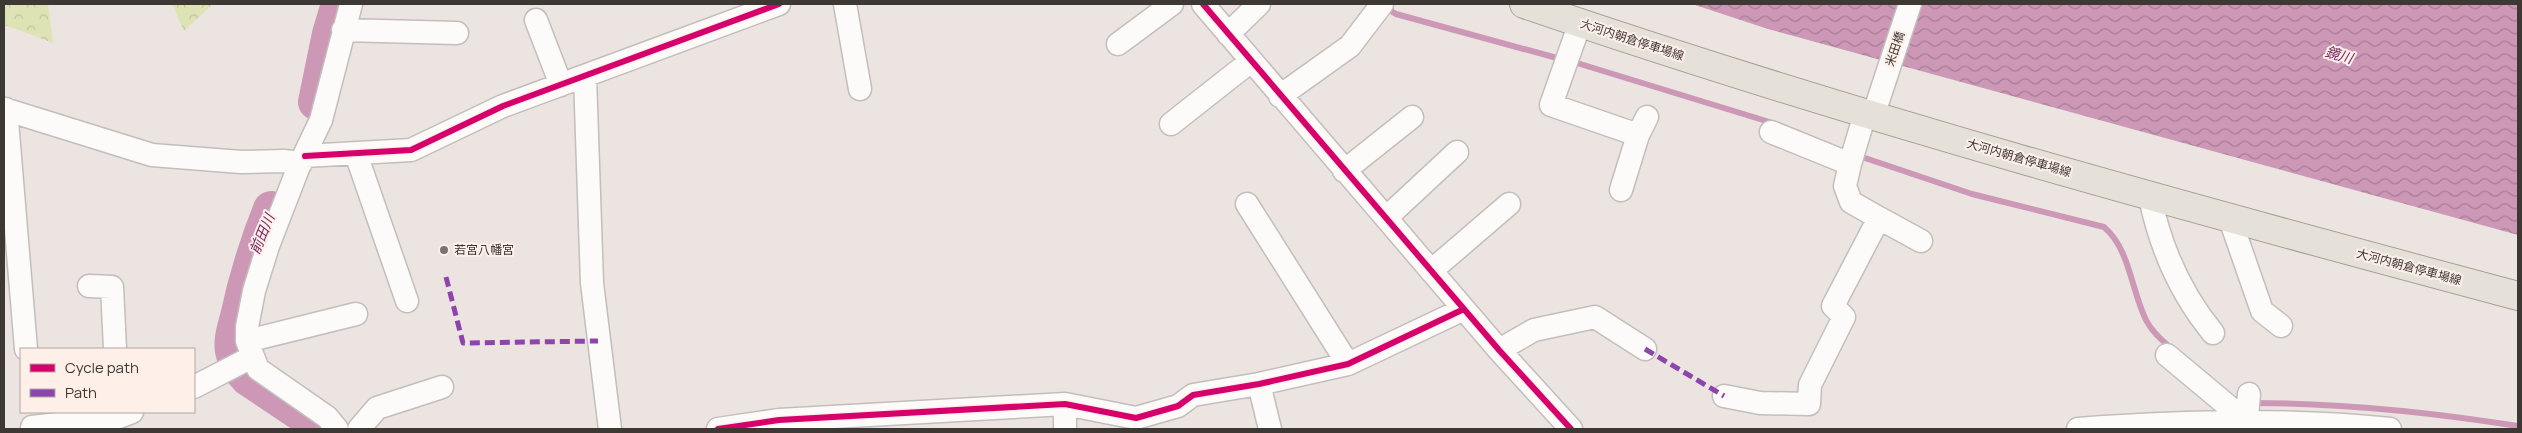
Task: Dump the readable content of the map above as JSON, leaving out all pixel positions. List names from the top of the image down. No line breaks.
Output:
{"streets":{"main road":["大河内朝倉停車場線"],"street":["米田橋"]},"crossings":[["大河内朝倉停車場線","米田橋"]],"water":["鏡川","前田川"],"places":["若宮八幡宮"],"legend":["Cycle path","Path"]}
